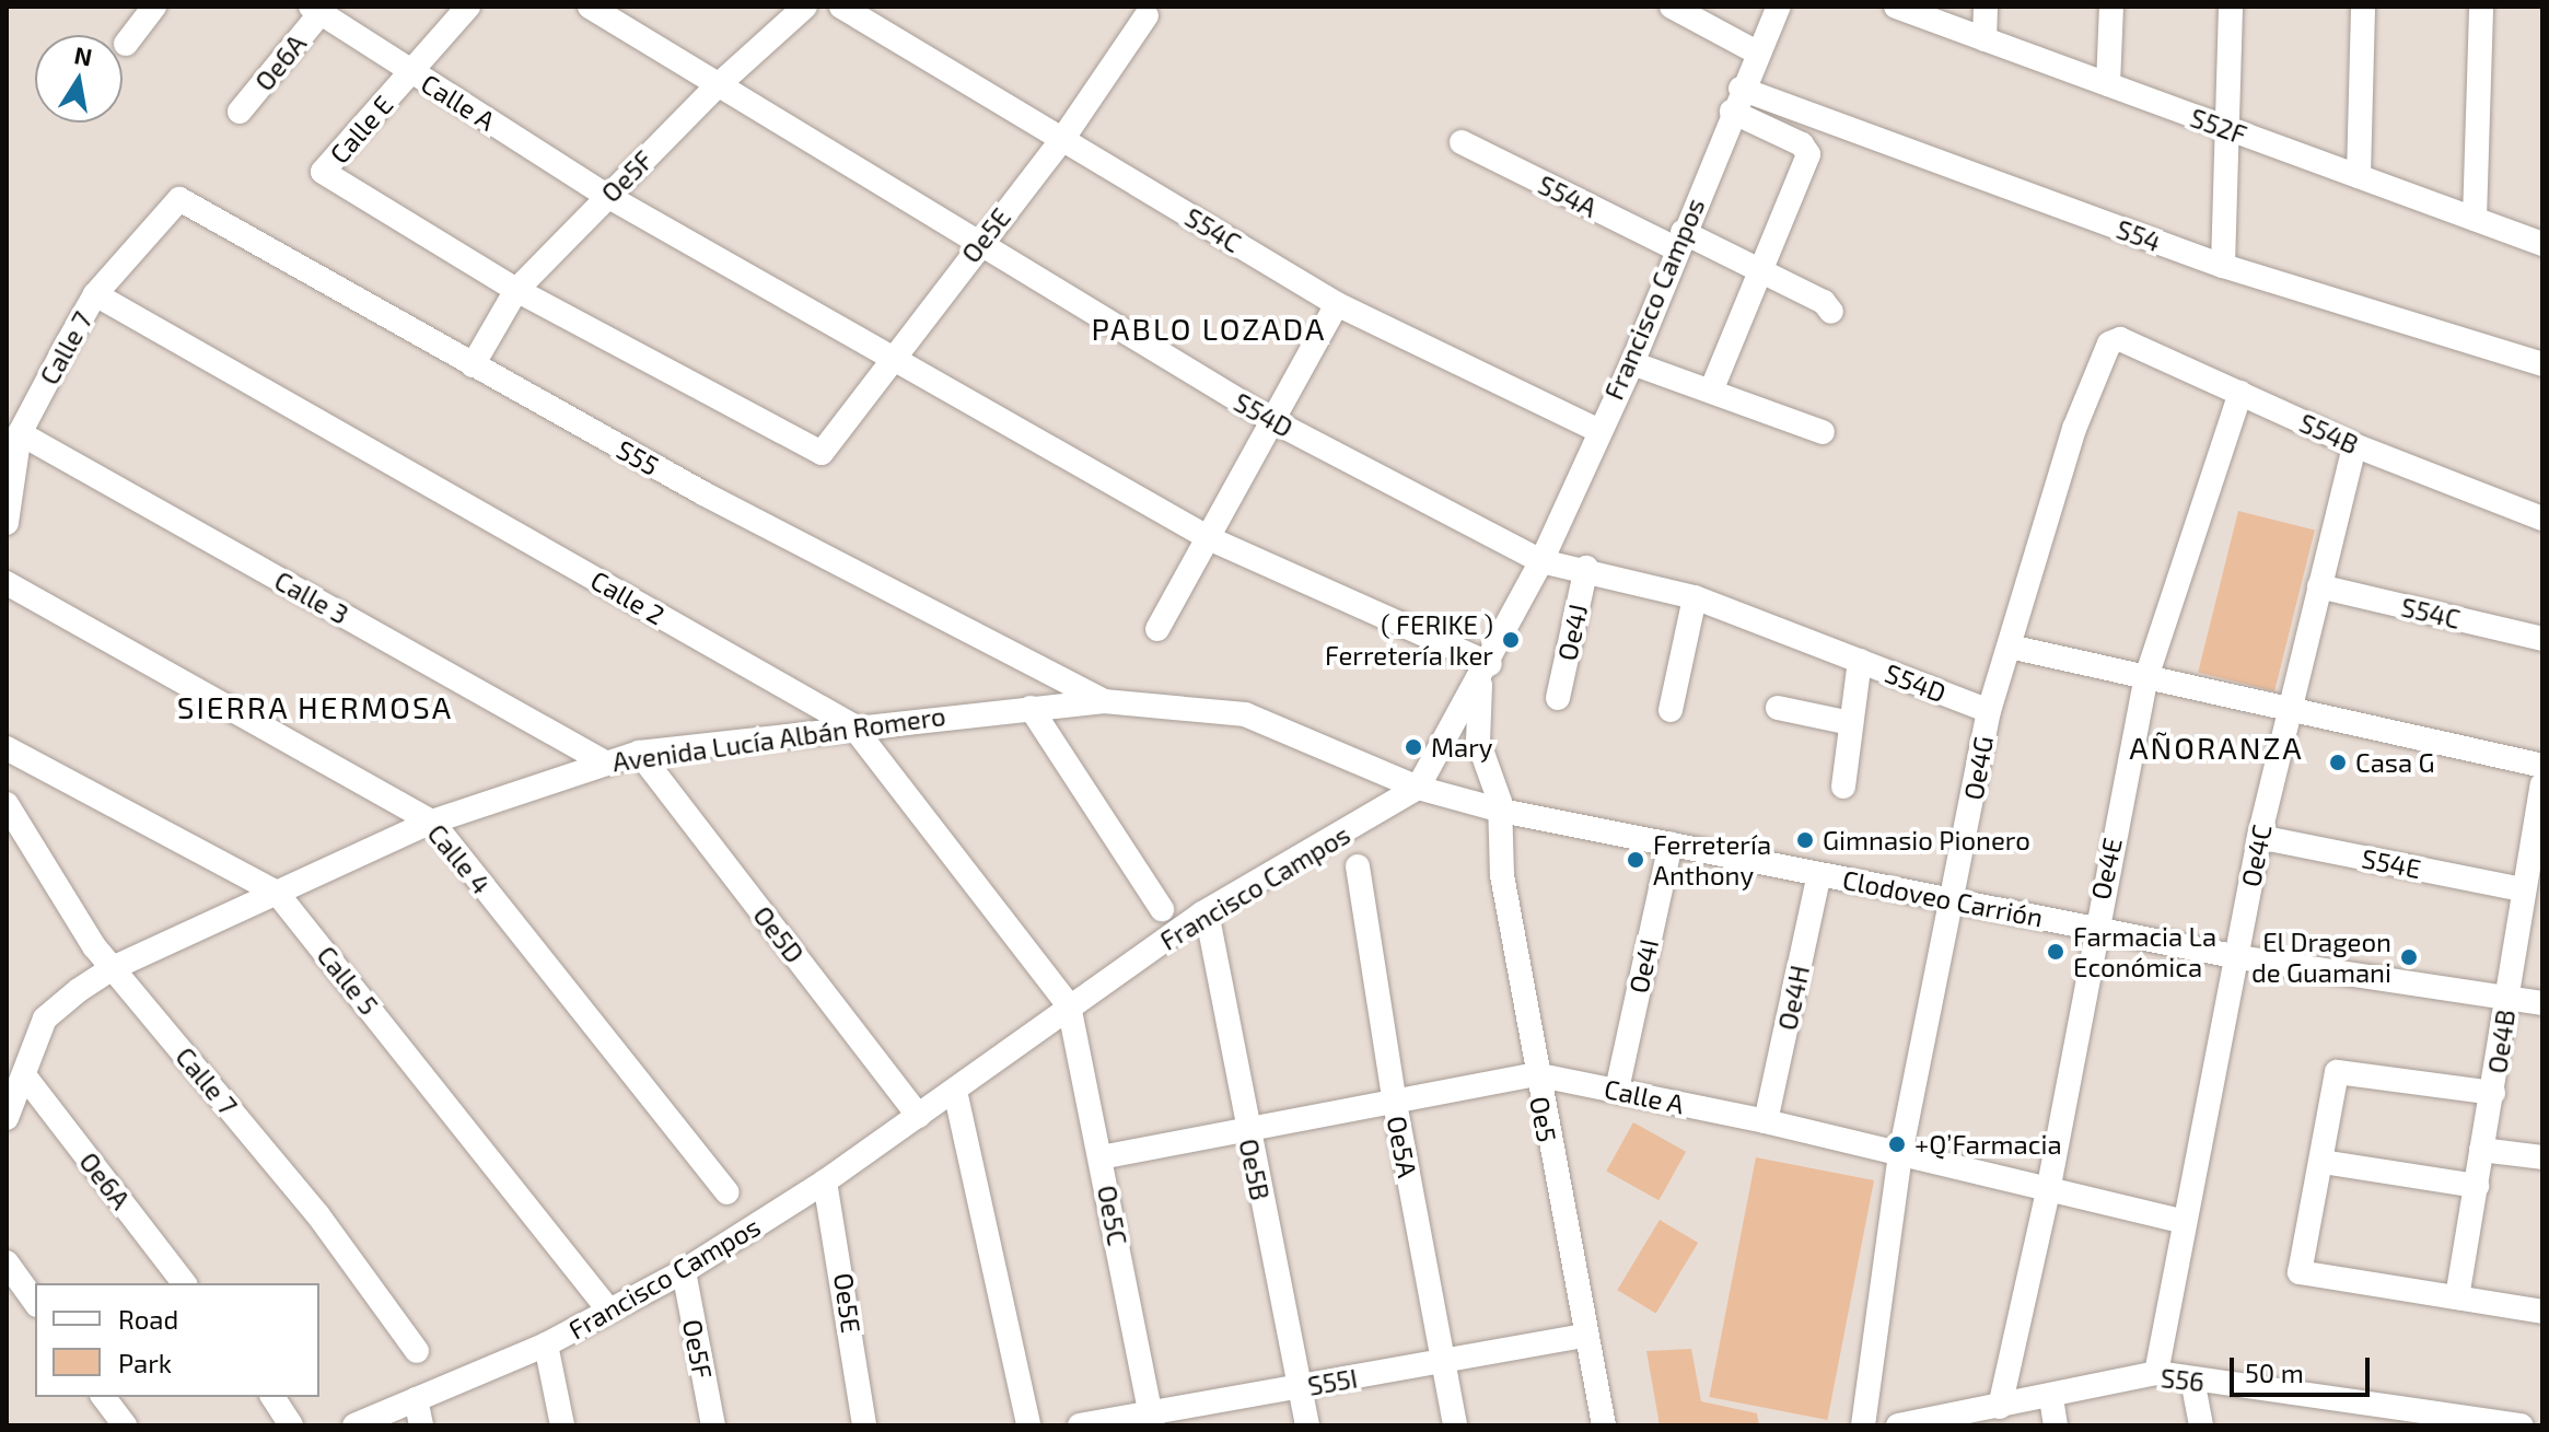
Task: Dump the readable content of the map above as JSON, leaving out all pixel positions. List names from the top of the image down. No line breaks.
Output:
{"streets":{"street":["Oe6A","Calle A","S52F","Calle E","Oe5F","S54A","S54C","Oe5E","S54","Francisco Campos","Calle 7","S54D","S54B","S55","Calle 3","Calle 2","Oe4J","Avenida Lucía Albán Romero","Oe4G","Oe4C","Calle 4","S54E","Oe4E","Clodoveo Carrión","Oe5D","Oe4I","Calle 5","Oe4H","Oe4B","Oe5","Oe5A","Oe5B","Oe5C","S56","S55I"]},"crossings":[["Oe6A","Calle A"],["Oe6A","Avenida Lucía Albán Romero"],["Calle A","Calle E"],["Calle A","Oe5F"],["Calle A","Oe4G"],["Calle A","Oe4C"],["Calle A","Oe4E"],["Calle A","Oe4I"],["Calle A","Oe4H"],["Calle A","Oe5"],["Calle A","Oe5A"],["Calle A","Oe5B"],["Calle A","Oe5C"],["Calle E","Oe5F"],["Calle E","Oe5E"],["Oe5F","Oe5E"],["Oe5F","Francisco Campos"],["Oe5F","S54D"],["Oe5F","S55"],["S54A","Francisco Campos"],["S54C","Oe5E"],["S54C","Francisco Campos"],["S54C","Oe4C"],["Oe5E","Francisco Campos"],["Oe5E","S54D"],["S54","Francisco Campos"],["Francisco Campos","S54D"],["Francisco Campos","Calle 2"],["Francisco Campos","Avenida Lucía Albán Romero"],["Francisco Campos","Oe5D"],["Francisco Campos","Calle 5"],["Francisco Campos","Oe5"],["Francisco Campos","Oe5B"],["Francisco Campos","Oe5C"],["Calle 7","S55"],["Calle 7","Calle 3"],["Calle 7","Calle 2"],["Calle 7","Avenida Lucía Albán Romero"],["S54D","Oe4J"],["S54D","Oe4G"],["S54B","Oe4G"],["S54B","Oe4C"],["S54B","Oe4E"],["S55","Avenida Lucía Albán Romero"],["Calle 3","Avenida Lucía Albán Romero"],["Calle 2","Avenida Lucía Albán Romero"],["Calle 2","Oe5C"],["Avenida Lucía Albán Romero","Calle 4"],["Avenida Lucía Albán Romero","Clodoveo Carrión"],["Avenida Lucía Albán Romero","Oe5D"],["Avenida Lucía Albán Romero","Calle 5"],["Avenida Lucía Albán Romero","Oe5"],["Oe4G","Clodoveo Carrión"],["Oe4C","S54E"],["Oe4C","Clodoveo Carrión"],["Oe4C","S56"],["S54E","Oe4B"],["Oe4E","Clodoveo Carrión"],["Oe4E","S56"],["Clodoveo Carrión","Oe4I"],["Clodoveo Carrión","Oe4H"],["Clodoveo Carrión","Oe4B"],["Clodoveo Carrión","Oe5"],["Oe5","S55I"],["Oe5A","S55I"],["Oe5B","S55I"],["Oe5C","S55I"]],"districts":["PABLO LOZADA","SIERRA HERMOSA","AÑORANZA"],"places":["( FERIKE ) Ferretería Iker","Mary","Casa G","Gimnasio Pionero","Ferretería Anthony","Farmacia La Económica","El Drageon de Guamani","+Q’Farmacia"],"legend":["Road","Park"],"scale_bar":"50 m","north":"top"}
